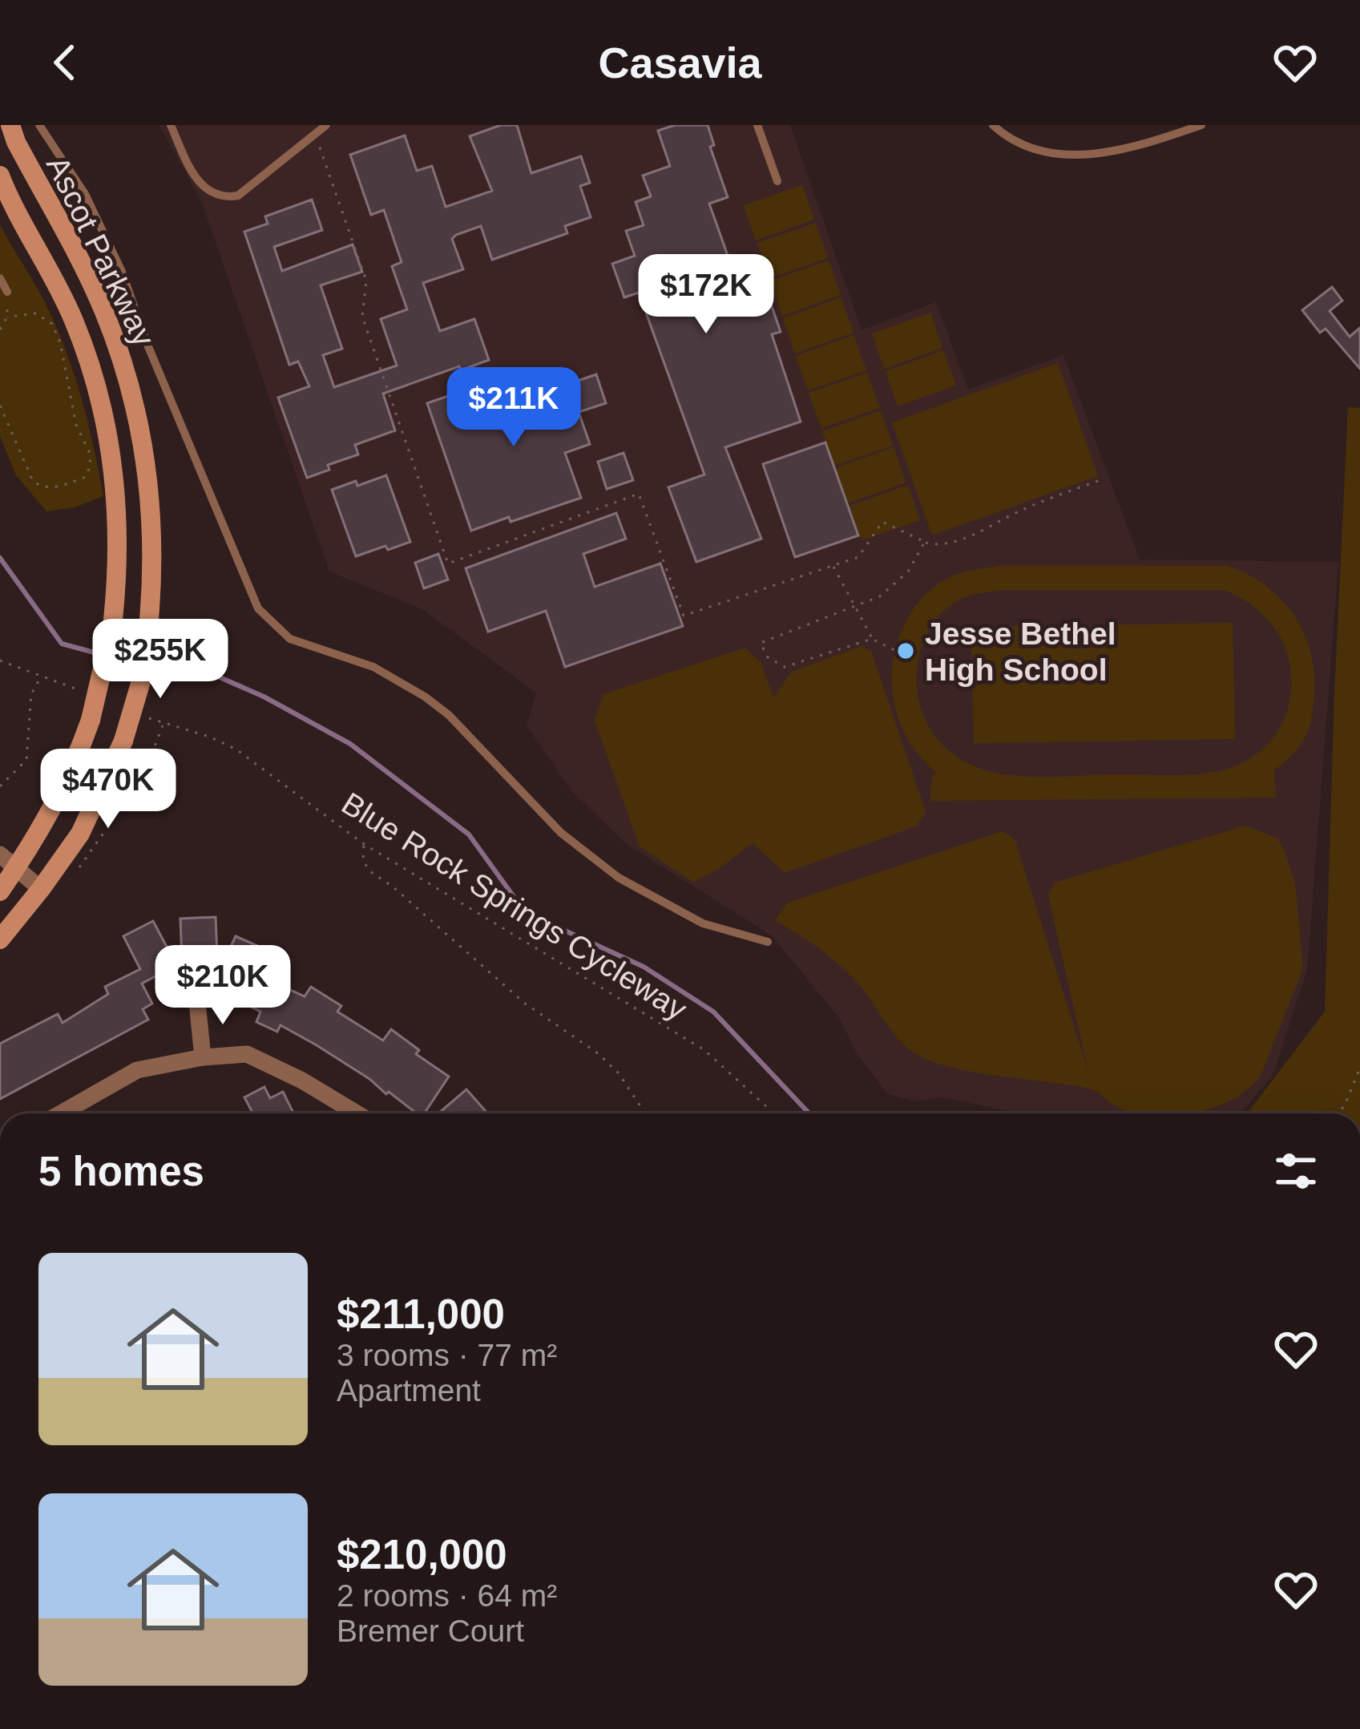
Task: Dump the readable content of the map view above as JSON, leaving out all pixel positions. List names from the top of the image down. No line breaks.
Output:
{"streets":{"main road":["Ascot Parkway"],"path":["Blue Rock Springs Cycleway"]},"places":["Jesse Bethel High School"],"page":{"header":"Casavia","price":["$172K","$211K","$255K","$470K","$210K"],"heading":"5 homes","list":[{"name":"$211,000","note":"3 rooms · 77 m² · Apartment"},{"name":"$210,000","note":"2 rooms · 64 m² · Bremer Court"}]}}
